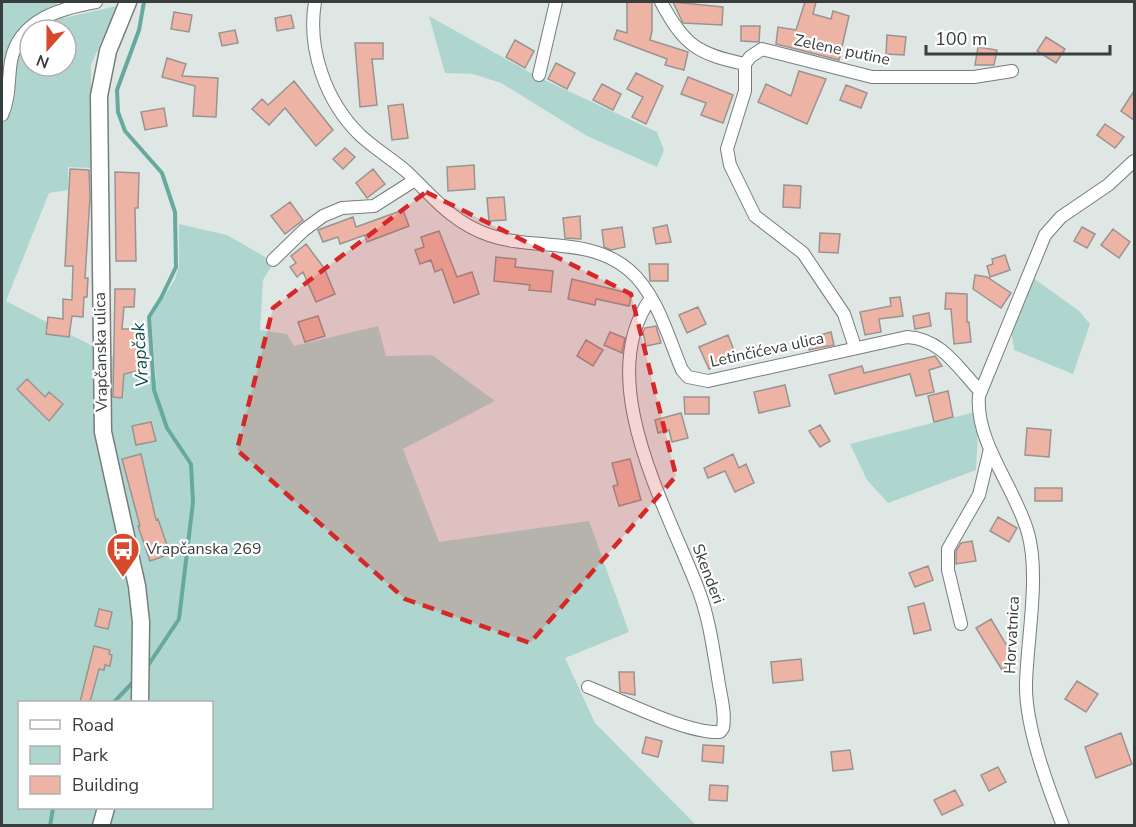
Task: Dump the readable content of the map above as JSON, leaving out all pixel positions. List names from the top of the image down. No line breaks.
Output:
{"streets":{"street":["Zelene putine","Letinčićeva ulica","Vrapčanska ulica","Skenderi","Horvatnica"]},"crossings":[["Letinčićeva ulica","Skenderi"],["Letinčićeva ulica","Horvatnica"]],"water":["Vrapčak"],"places":{"bus stop":["Vrapčanska 269"]},"legend":["Road","Park","Building"],"scale_bar":"100 m","north":"bottom"}
